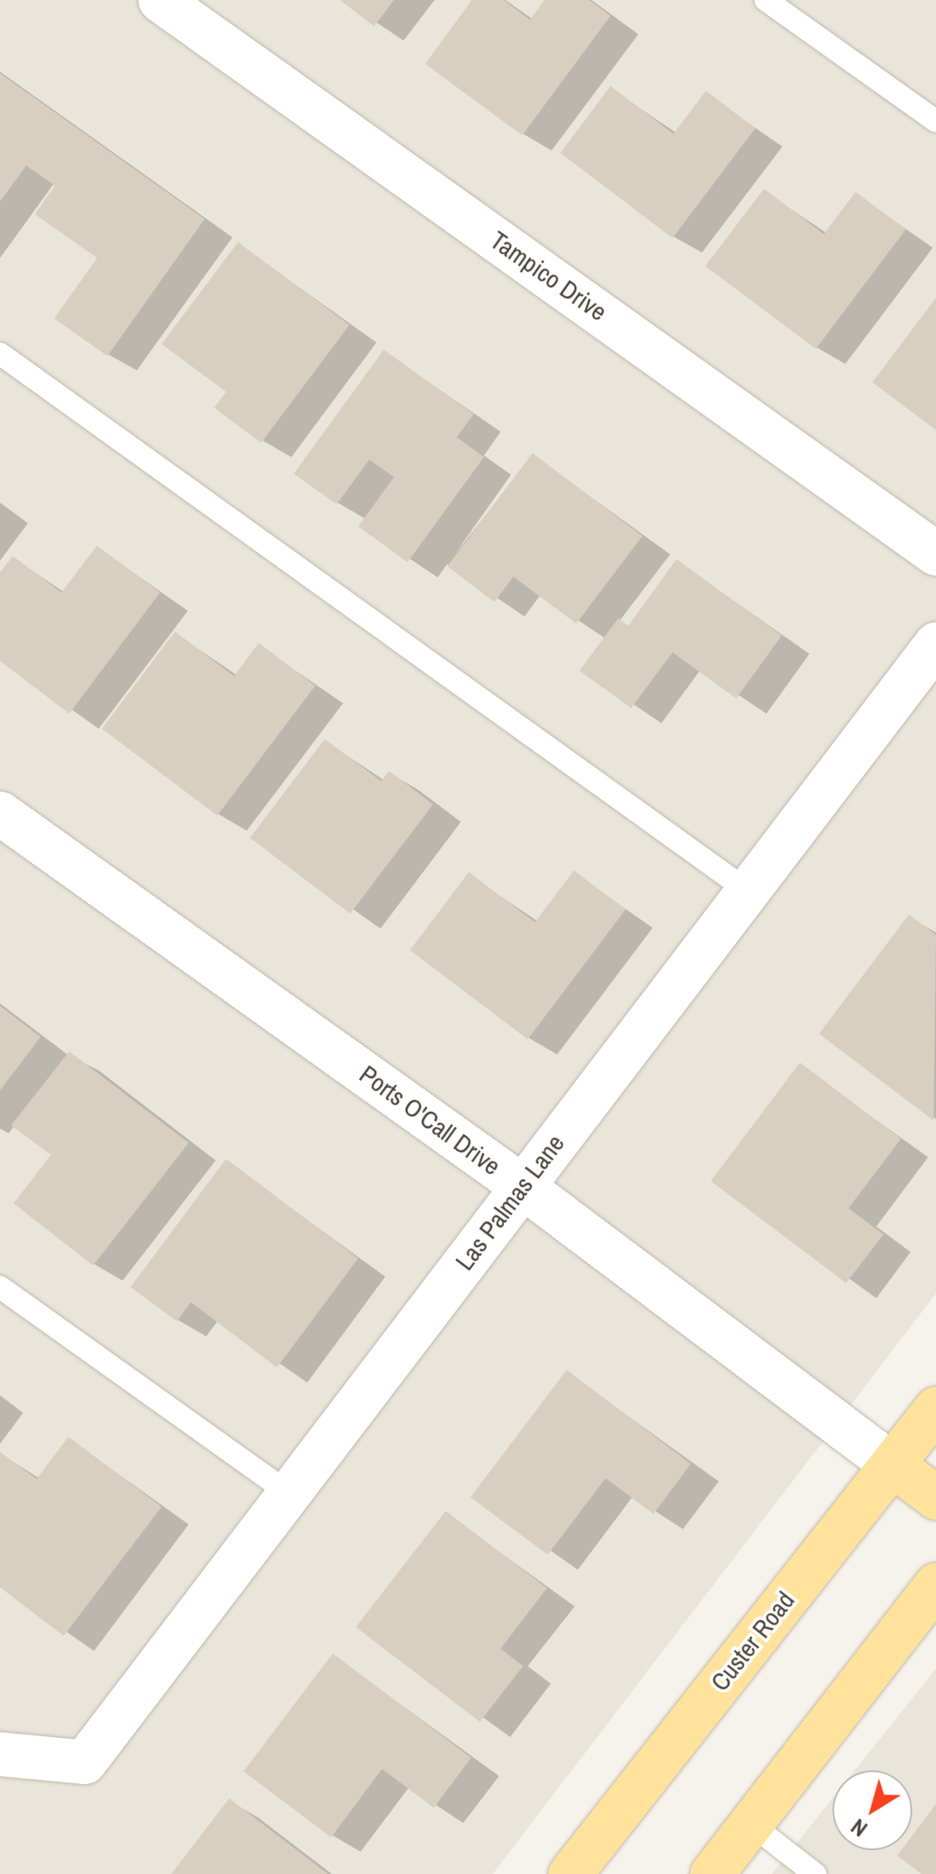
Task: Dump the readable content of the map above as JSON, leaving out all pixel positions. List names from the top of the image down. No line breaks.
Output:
{"streets":{"main road":["Custer Road"],"street":["Tampico Drive","Ports O'Call Drive","Las Palmas Lane"]},"crossings":[["Ports O'Call Drive","Las Palmas Lane"],["Ports O'Call Drive","Custer Road"]],"north":"bottom left"}
